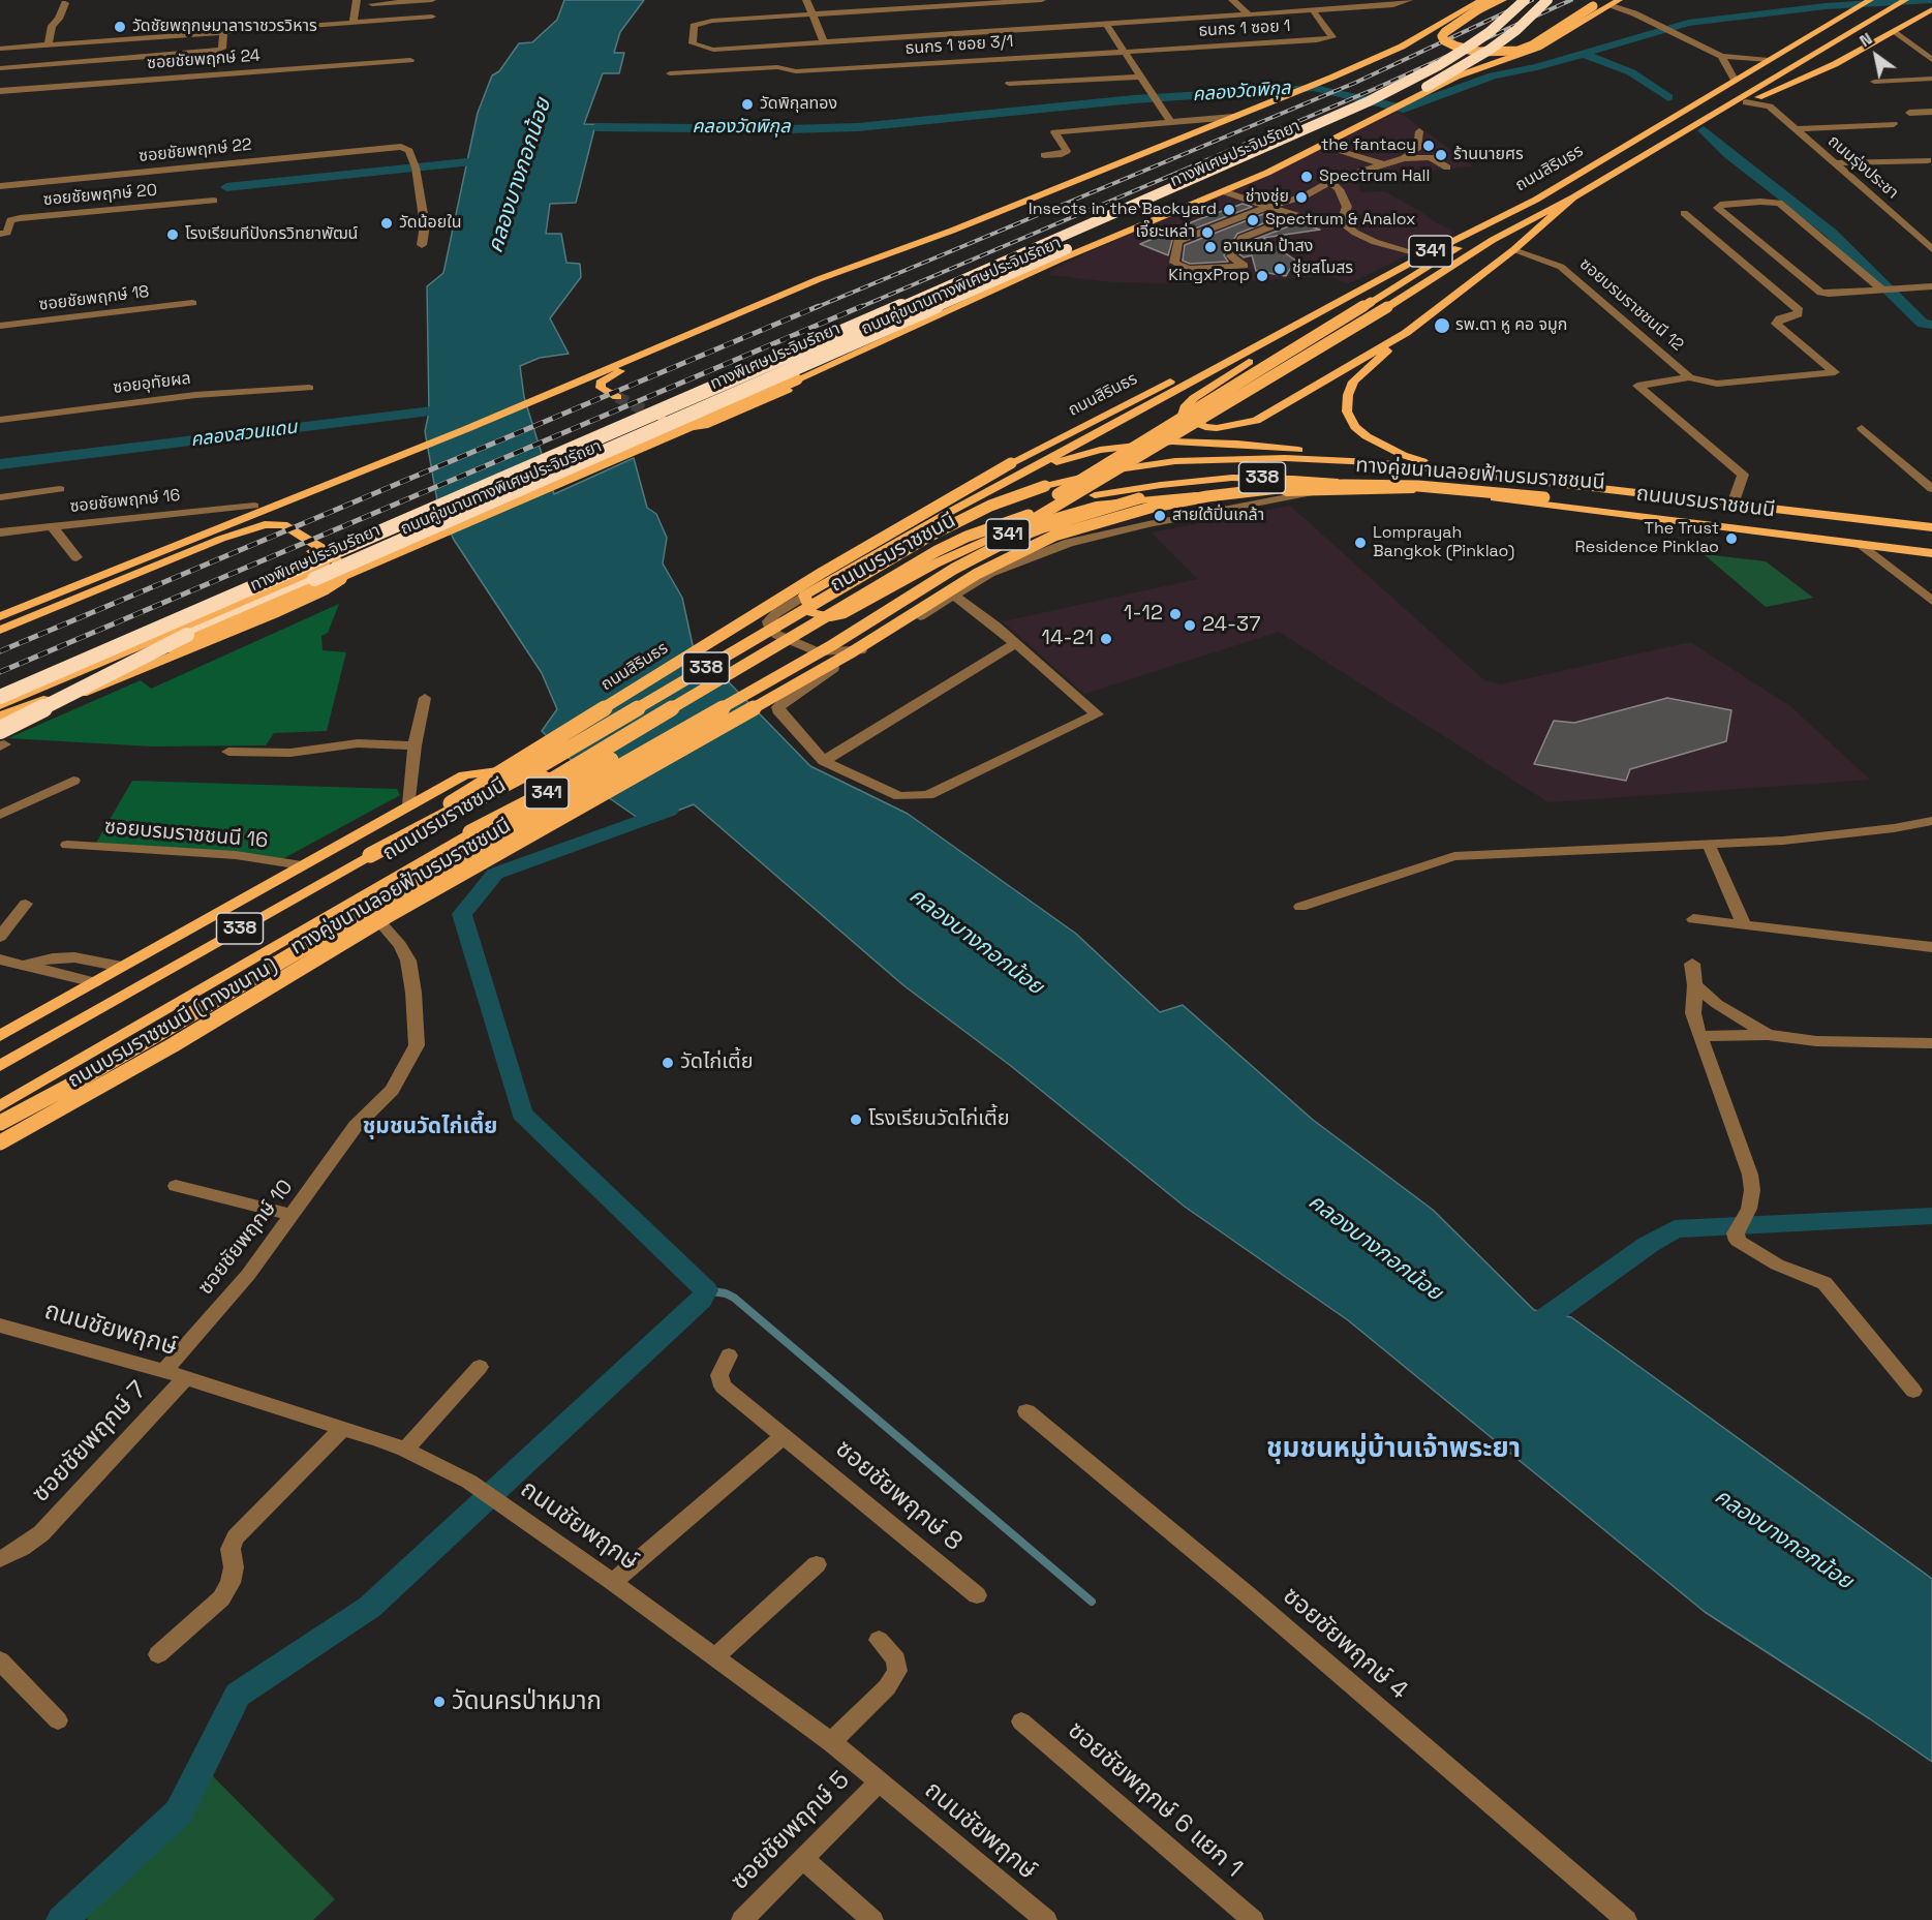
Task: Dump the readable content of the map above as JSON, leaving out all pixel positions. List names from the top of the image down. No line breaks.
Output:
{"streets":{"highway":["ทางพิเศษประจิมรัถยา"],"main road":["ถนนสิรินธร","341","ถนนคู่ขนานทางพิเศษประจิมรัถยา","ทางคู่ขนานลอยฟ้าบรมราชชนนี","338","ถนนบรมราชชนนี","ถนนบรมราชชนนี (ทางขนาน)"],"street":["ธนกร 1 ซอย 1","ธนกร 1 ซอย 3/1","ซอยชัยพฤกษ์ 24","ซอยชัยพฤกษ์ 22","ถนนรุ่งประชา","ซอยชัยพฤกษ์ 20","ซอยชัยพฤกษ์ 18","ซอยบรมราชชนนี 12","ซอยอุทัยผล","ซอยชัยพฤกษ์ 16","ซอยบรมราชชนนี 16","ซอยชัยพฤกษ์ 10","ถนนชัยพฤกษ์","ซอยชัยพฤกษ์ 7","ซอยชัยพฤกษ์ 8","ซอยชัยพฤกษ์ 4","ซอยชัยพฤกษ์ 6 แยก 1","ซอยชัยพฤกษ์ 5"]},"crossings":[["ธนกร 1 ซอย 1","ธนกร 1 ซอย 3/1"],["ทางพิเศษประจิมรัถยา","ถนนคู่ขนานทางพิเศษประจิมรัถยา"],["ถนนสิรินธร","ถนนบรมราชชนนี"],["ซอยบรมราชชนนี 12","ถนนบรมราชชนนี"],["338","ซอยบรมราชชนนี 16"],["338","ถนนบรมราชชนนี (ทางขนาน)"],["ถนนบรมราชชนนี (ทางขนาน)","ซอยชัยพฤกษ์ 10"],["ซอยชัยพฤกษ์ 10","ถนนชัยพฤกษ์"],["ถนนชัยพฤกษ์","ซอยชัยพฤกษ์ 7"],["ถนนชัยพฤกษ์","ซอยชัยพฤกษ์ 5"]],"districts":["ชุมชนวัดไก่เตี้ย","ชุมชนหมู่บ้านเจ้าพระยา"],"water":["คลองวัดพิกุล","คลองบางกอกน้อย","คลองสวนแดน"],"places":["วัดชัยพฤกษมาลาราชวรวิหาร","วัดพิกุลทอง","the fantacy","ร้านนายศร","Spectrum Hall","ช่างชุ่ย","Insects in the Backyard","Spectrum & Analox","วัดน้อยใน","เจี๊ยะเหล่า","โรงเรียนทีปังกรวิทยาพัฒน์","อาเหนก ป้าสง","ชุ่ยสโมสร","KingxProp","รพ.ตา หู คอ จมูก","สายใต้ปิ่นเกล้า","The Trust Residence Pinklao","Lomprayah Bangkok (Pinklao)","1-12","24-37","14-21","วัดไก่เตี้ย","โรงเรียนวัดไก่เตี้ย","วัดนครป่าหมาก"],"north":"top left"}
